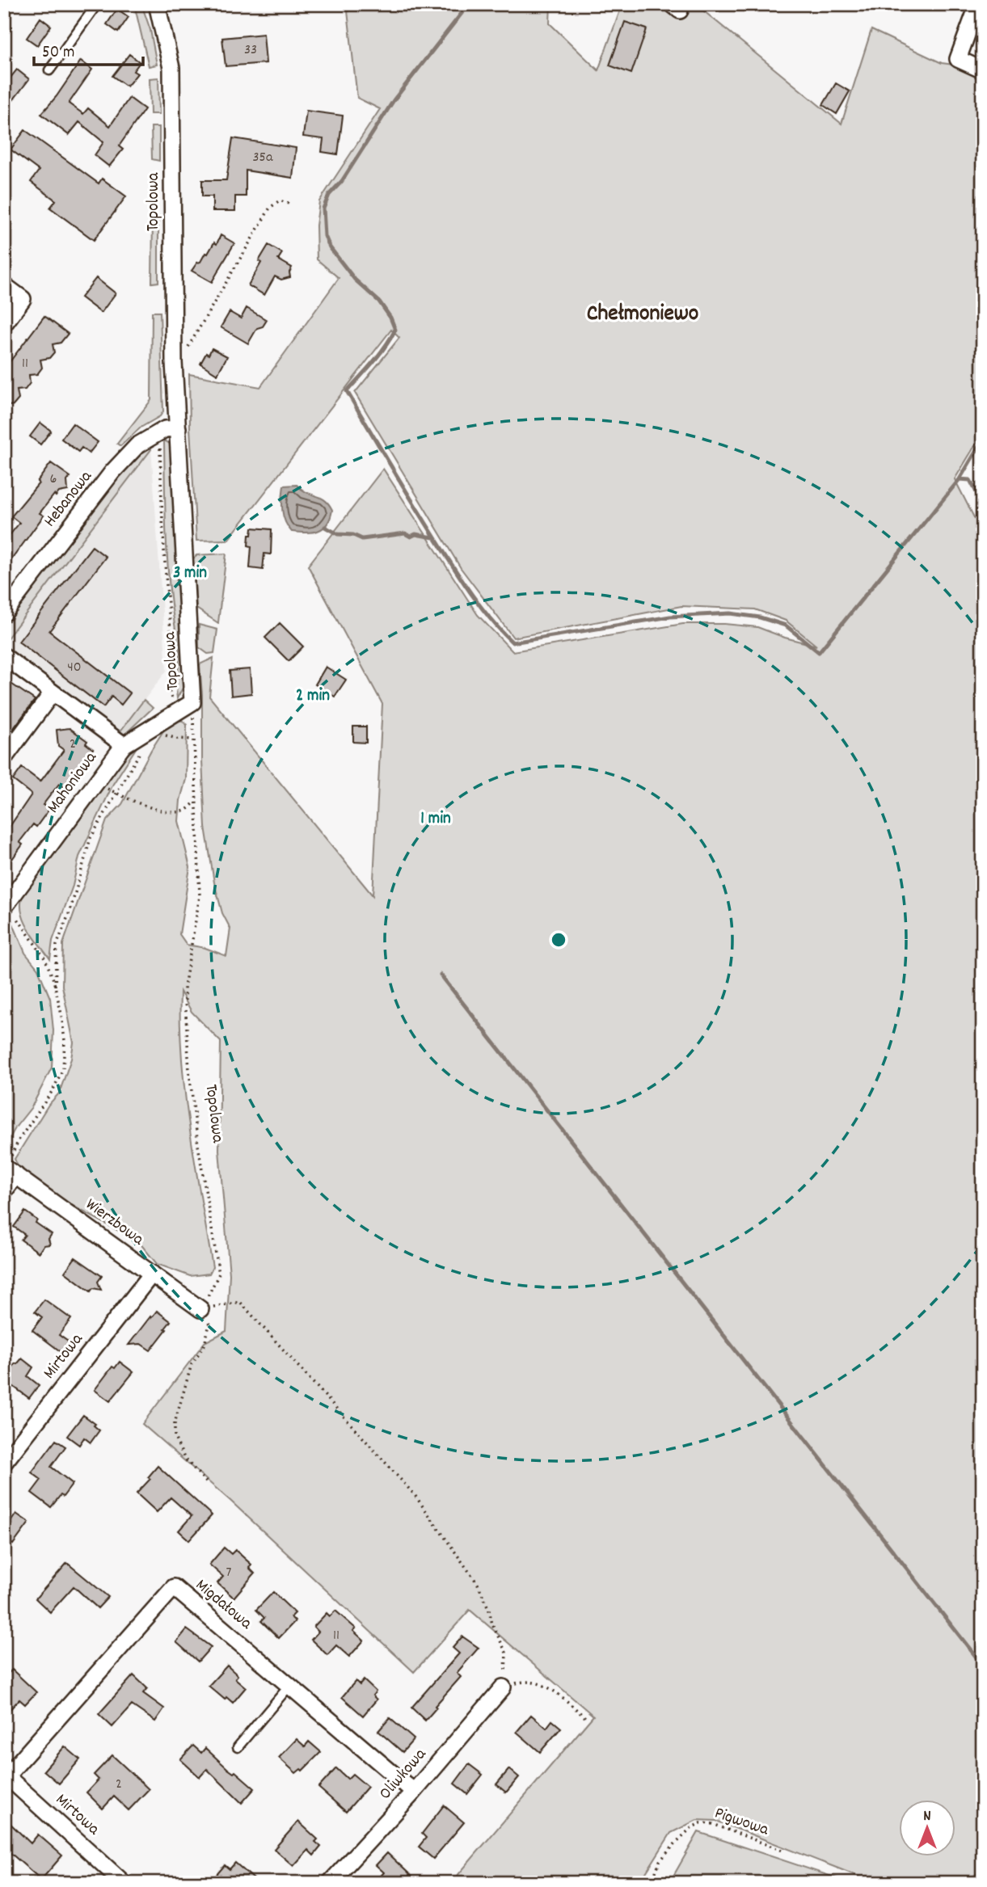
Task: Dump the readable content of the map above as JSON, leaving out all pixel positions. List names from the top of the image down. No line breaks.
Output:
{"streets":{"street":["Topolowa","Hebanowa","Mahoniowa","Wierzbowa","Mirtowa","Migdałowa","Oliwkowa"],"path":["Pigwowa"]},"crossings":[["Topolowa","Hebanowa"],["Topolowa","Mahoniowa"],["Topolowa","Wierzbowa"],["Wierzbowa","Mirtowa"],["Mirtowa","Migdałowa"],["Migdałowa","Oliwkowa"]],"districts":["Chełmoniewo"],"house_numbers":["33","35a","11","6","40","2","7","11","2"],"scale_bar":"50 m","north":"top","rings":["3 min","2 min","1 min"]}
